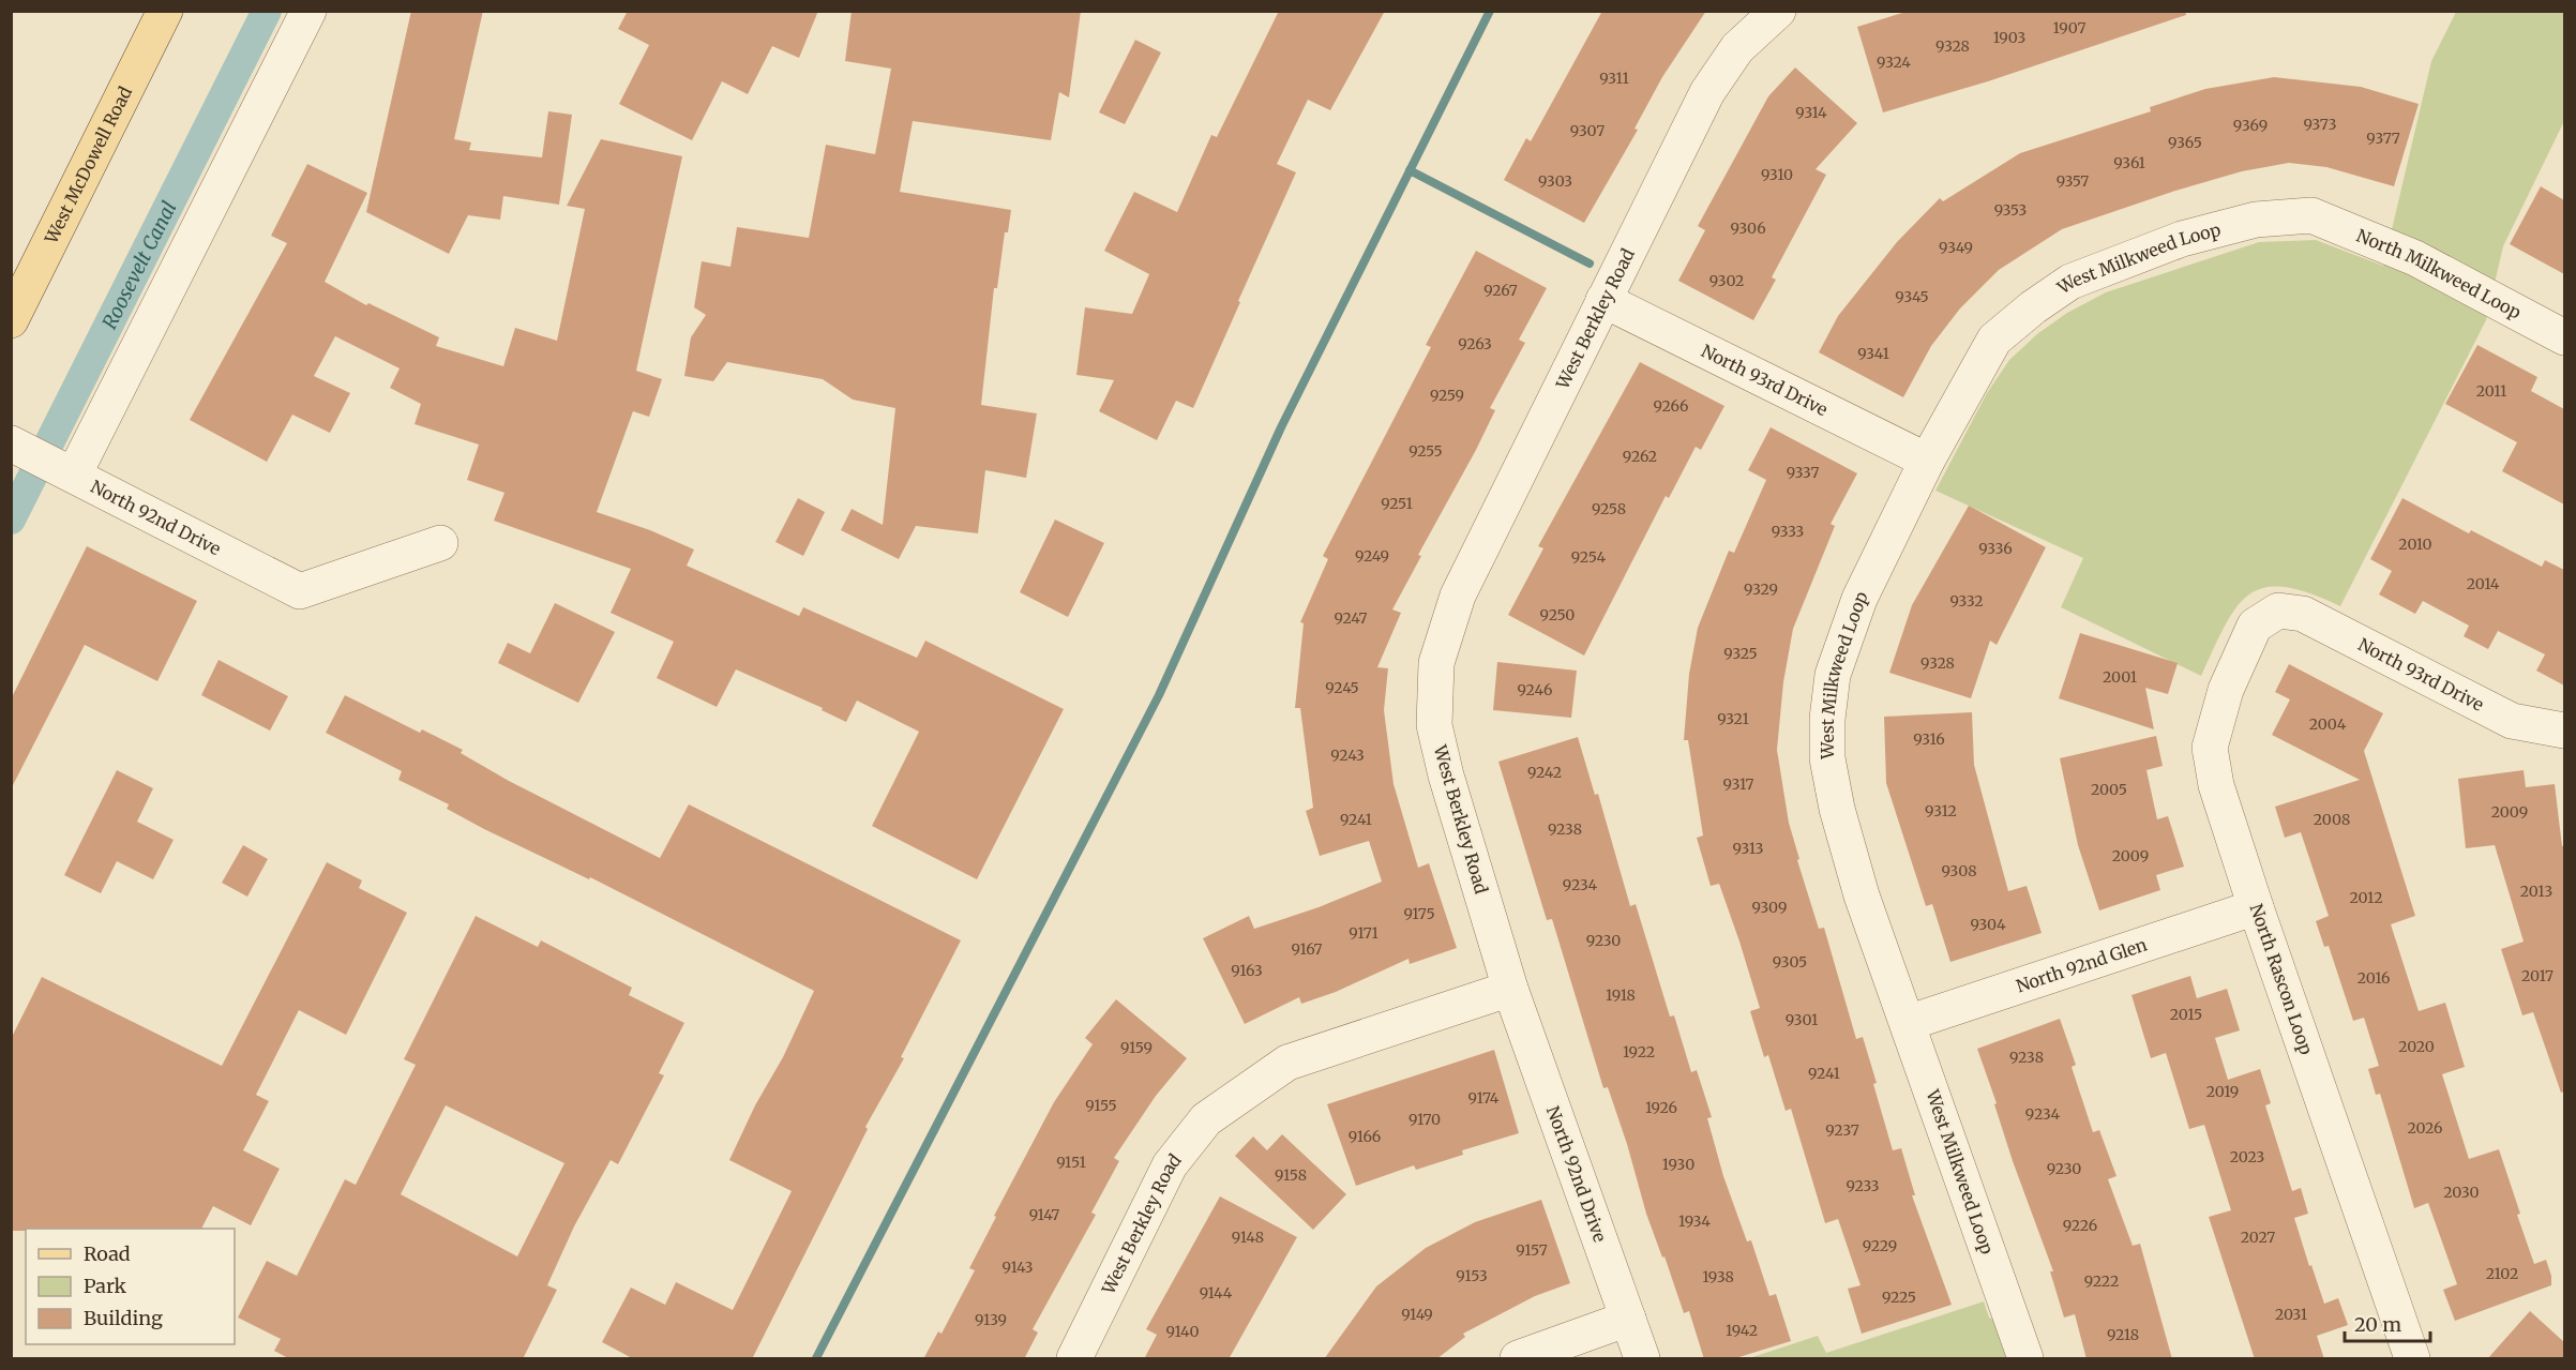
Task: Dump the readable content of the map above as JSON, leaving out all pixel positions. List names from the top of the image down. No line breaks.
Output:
{"streets":{"main road":["West McDowell Road"],"street":["West Milkweed Loop","North Milkweed Loop","West Berkley Road","North 93rd Drive","North 92nd Drive","North 92nd Glen","North Rascon Loop"]},"crossings":[["West Milkweed Loop","North Milkweed Loop"],["West Milkweed Loop","North 93rd Drive"],["West Milkweed Loop","North 92nd Glen"],["West Berkley Road","North 93rd Drive"],["West Berkley Road","North 92nd Drive"],["North 93rd Drive","North Rascon Loop"],["North 92nd Glen","North Rascon Loop"]],"water":["Roosevelt Canal"],"house_numbers":["1907","1903","9328","9324","9311","9314","9373","9369","9307","9377","9365","9361","9310","9303","9357","9353","9306","9349","9302","9267","9345","9263","9341","2011","9259","9266","9255","9262","9337","9251","9258","9333","2010","9336","9249","9254","2014","9329","9332","9250","9247","9325","9328","2001","9245","9246","9321","2004","9316","9243","9242","9317","2005","9312","2009","9241","2008","9238","9313","2009","9308","9234","2013","2012","9309","9175","9304","9171","9230","9167","9305","9163","2017","2016","1918","2015","9301","2020","9159","1922","9238","9241","2019","9174","9155","1926","9234","9170","2026","9237","9166","2023","9151","1930","9230","9158","9233","2030","9147","1934","9226","9148","2027","9229","9157","9143","2102","9153","1938","9222","9144","9225","9149","2031","9139","1942","9140","9218"],"legend":["Road","Park","Building"],"scale_bar":"20 m"}
